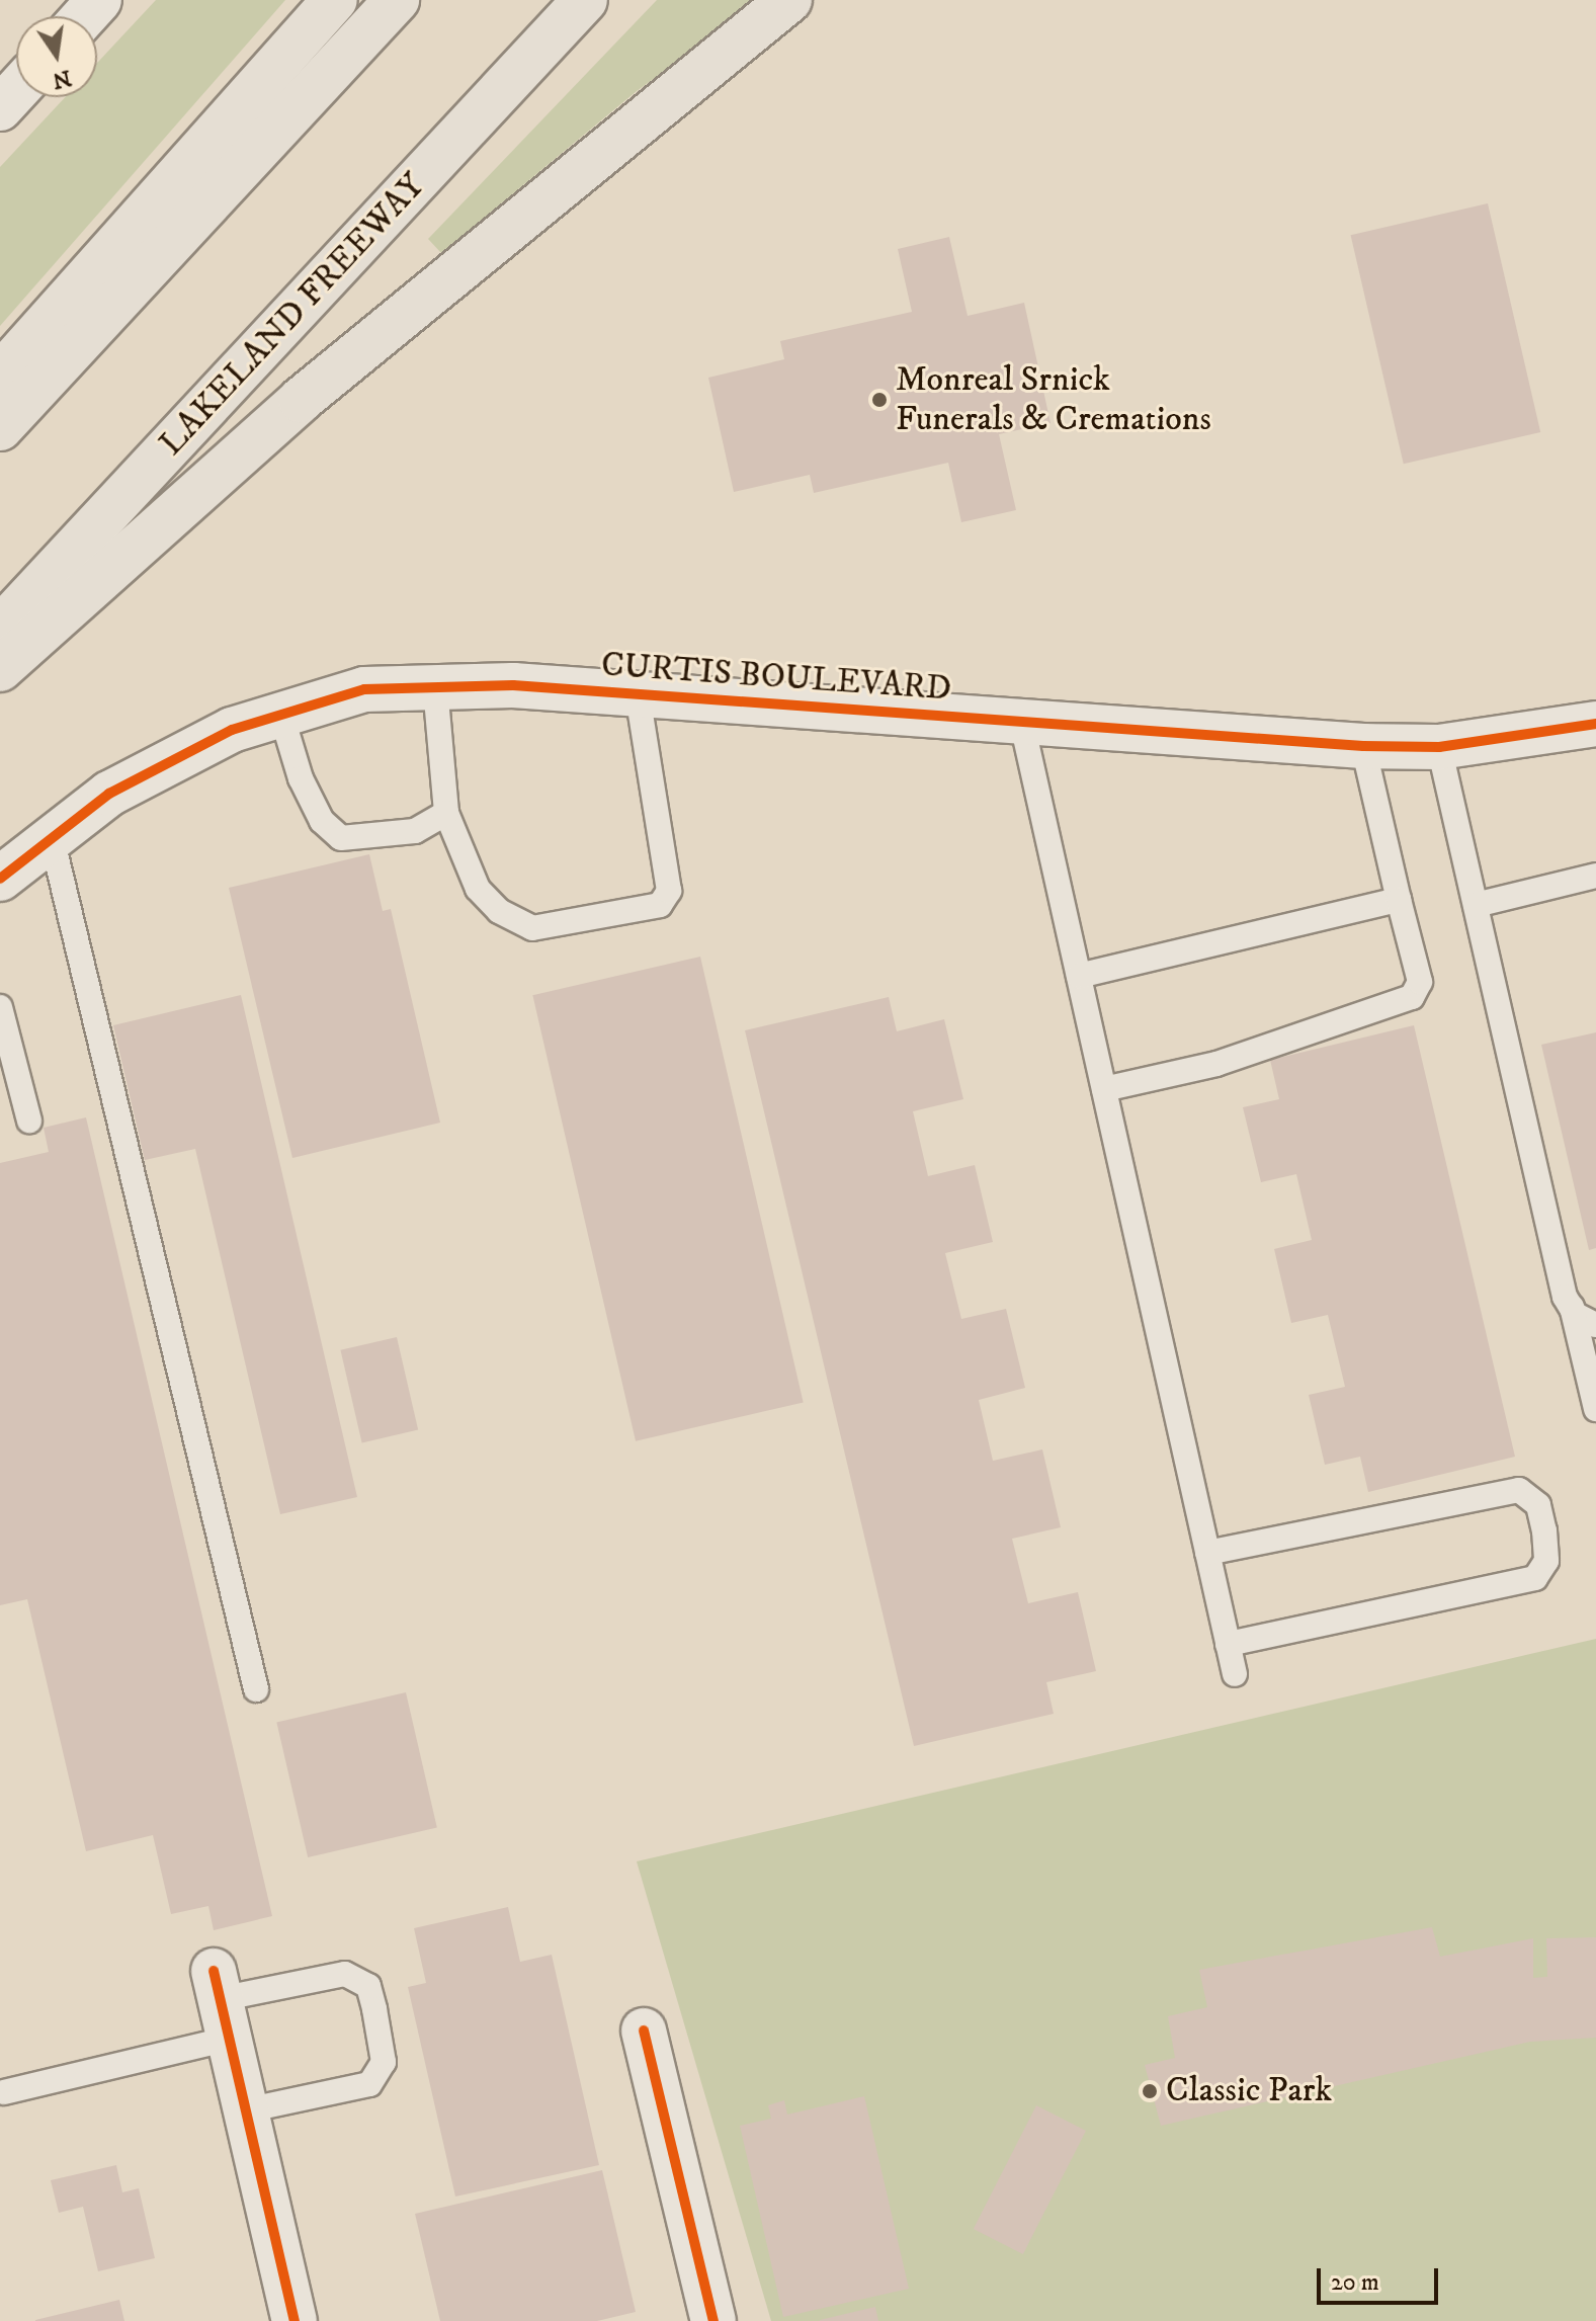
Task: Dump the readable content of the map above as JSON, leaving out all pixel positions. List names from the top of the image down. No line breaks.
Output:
{"streets":{"highway":["LAKELAND FREEWAY"],"street":["CURTIS BOULEVARD"]},"places":["Monreal Srnick Funerals & Cremations","Classic Park"],"scale_bar":"20 m","north":"bottom"}
